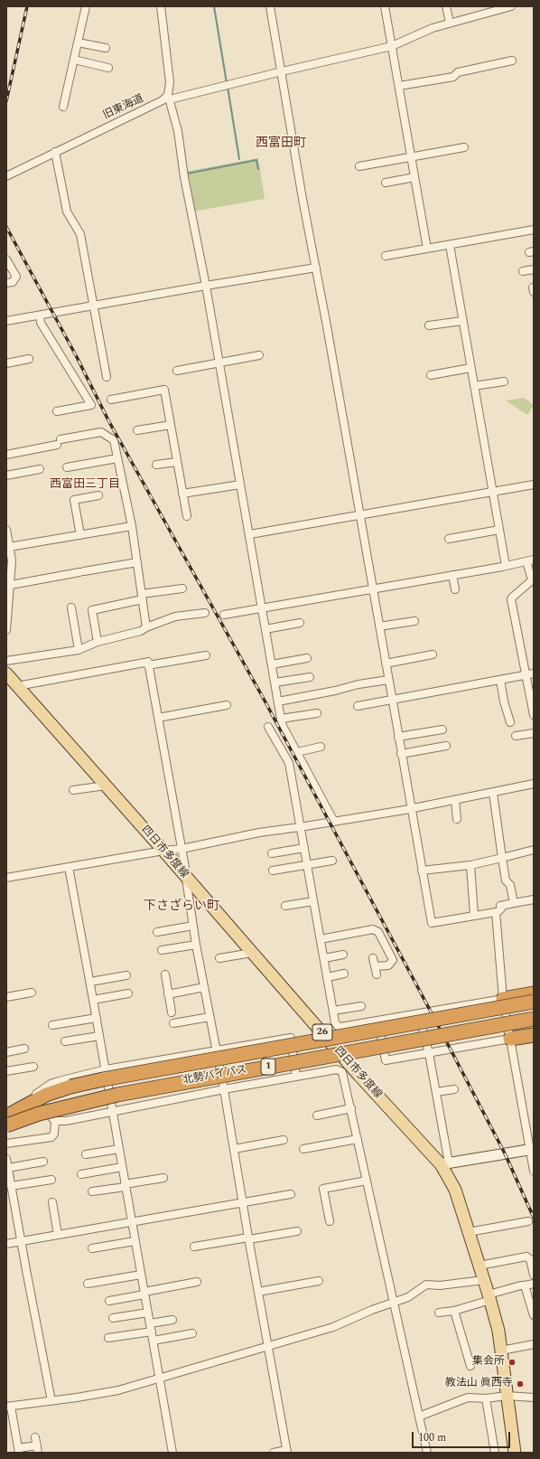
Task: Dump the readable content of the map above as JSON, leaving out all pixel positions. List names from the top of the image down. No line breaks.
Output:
{"streets":{"highway":["1","北勢バイパス"],"main road":["四日市多度線","26"],"street":["旧東海道"]},"crossings":[["1","北勢バイパス"]],"districts":["西富田町","西富田三丁目","下さざらい町"],"places":["集会所","教法山 眞西寺"],"scale_bar":"100 m"}
